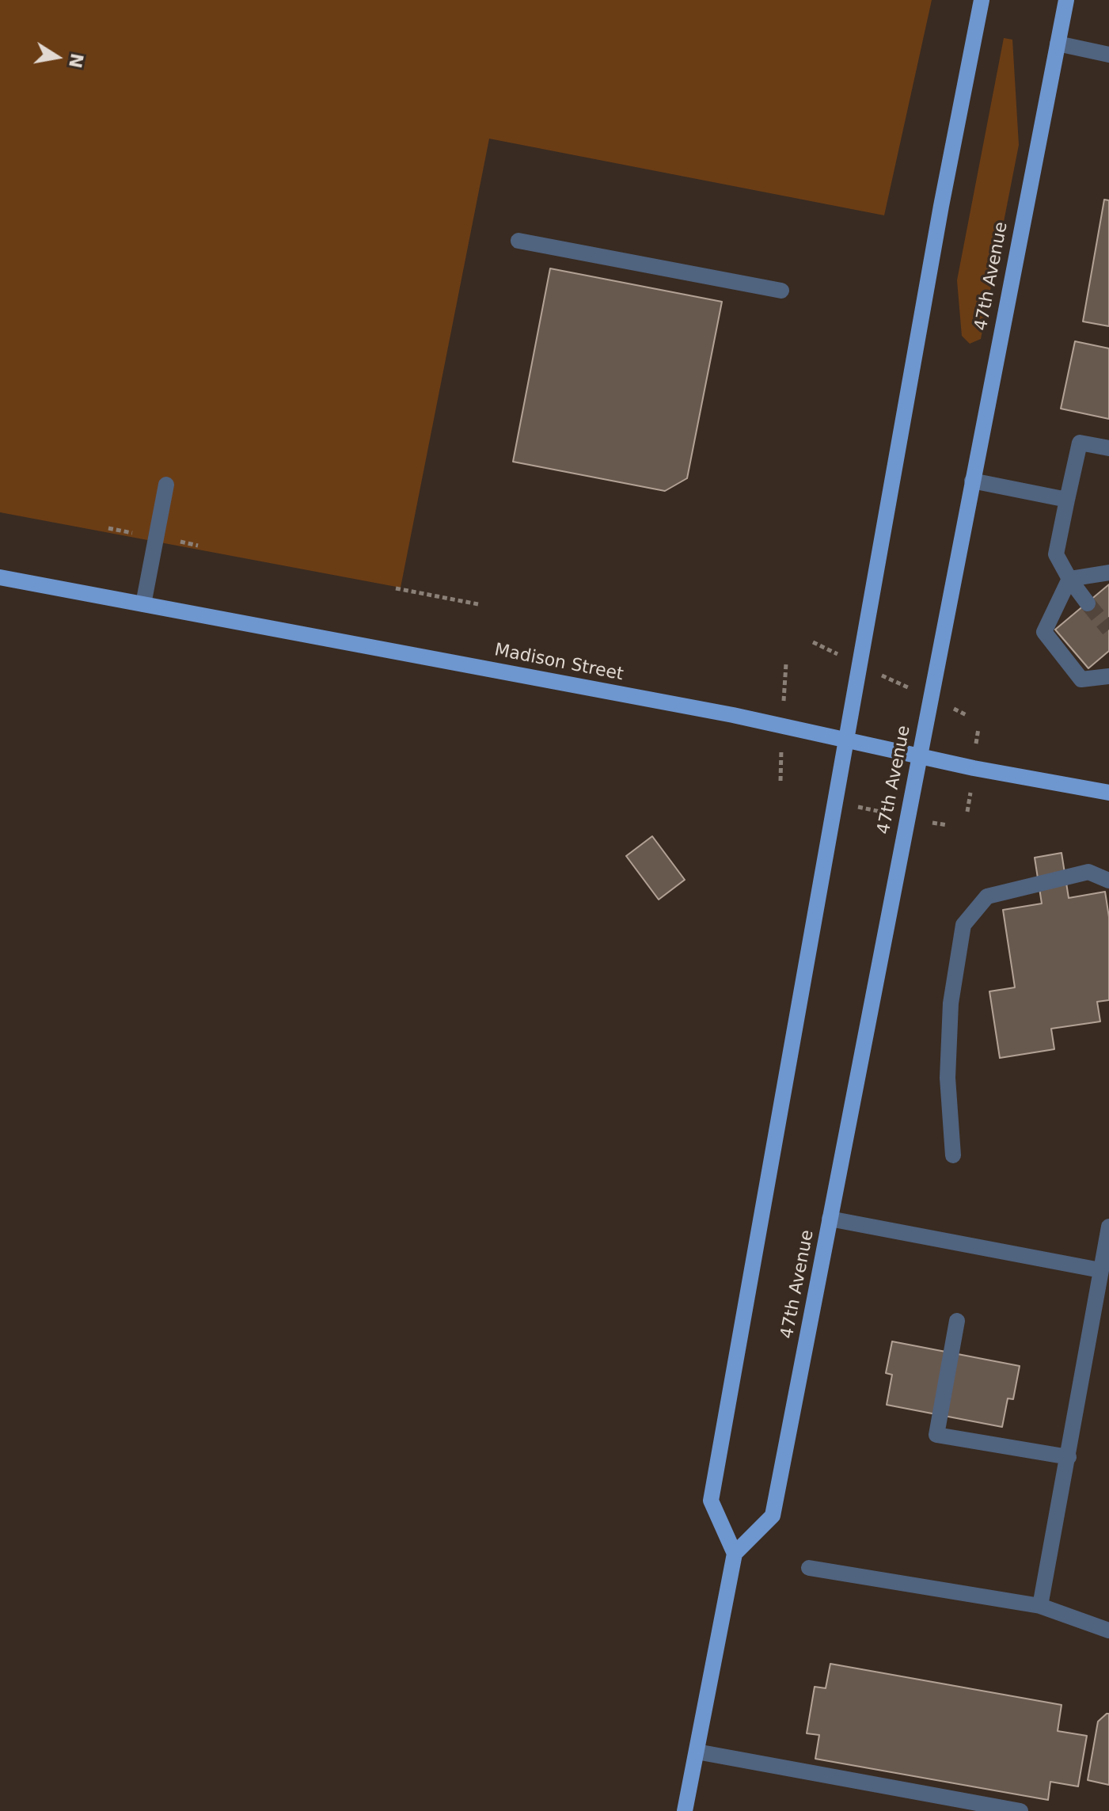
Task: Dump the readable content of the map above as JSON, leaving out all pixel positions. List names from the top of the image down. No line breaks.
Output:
{"streets":{"main road":["47th Avenue","Madison Street"]},"crossings":[["47th Avenue","Madison Street"]],"north":"right"}
